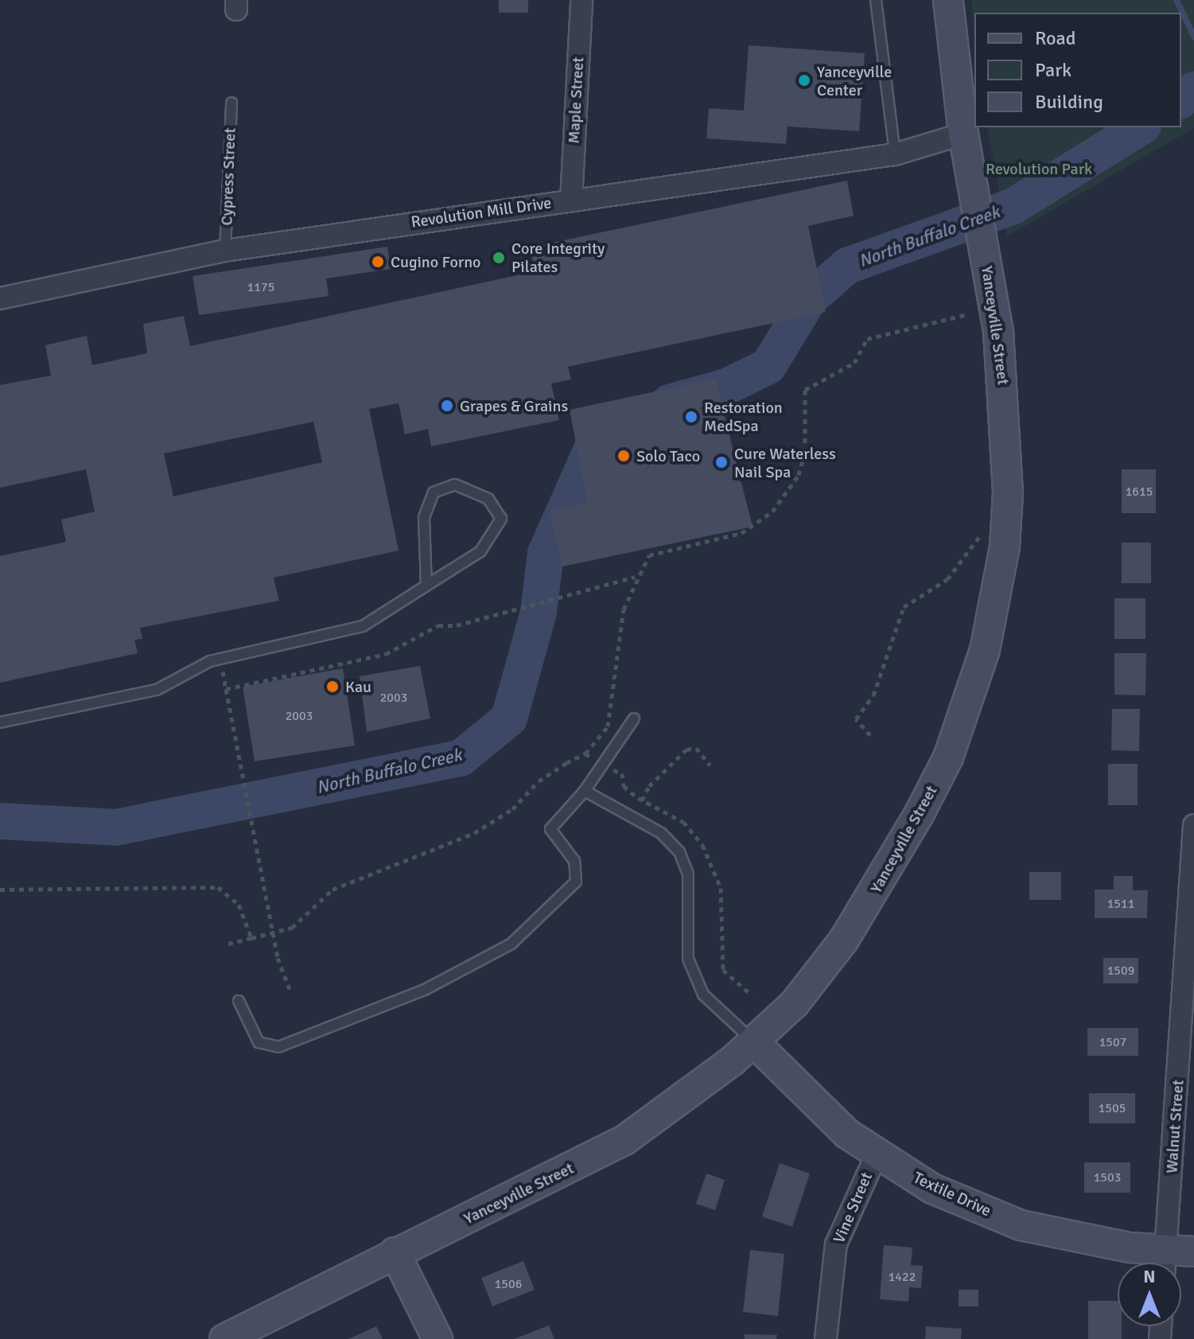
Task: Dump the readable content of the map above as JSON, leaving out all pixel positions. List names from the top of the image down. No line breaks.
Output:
{"streets":{"main road":["Yanceyville Street","Textile Drive"],"street":["Maple Street","Revolution Mill Drive","Walnut Street","Vine Street"],"lane":["Cypress Street"]},"crossings":[["Maple Street","Revolution Mill Drive"],["Cypress Street","Revolution Mill Drive"],["Revolution Mill Drive","Yanceyville Street"],["Yanceyville Street","Textile Drive"],["Walnut Street","Textile Drive"],["Textile Drive","Vine Street"]],"water":["North Buffalo Creek"],"parks":["Revolution Park"],"places":["Yanceyville Center","Core Integrity Pilates","Cugino Forno","Grapes & Grains","Restoration MedSpa","Solo Taco","Cure Waterless Nail Spa","Kau"],"house_numbers":["1175","1615","2003","2003","1511","1509","1507","1505","1503","1422","1506"],"legend":["Road","Park","Building"],"north":"top"}
